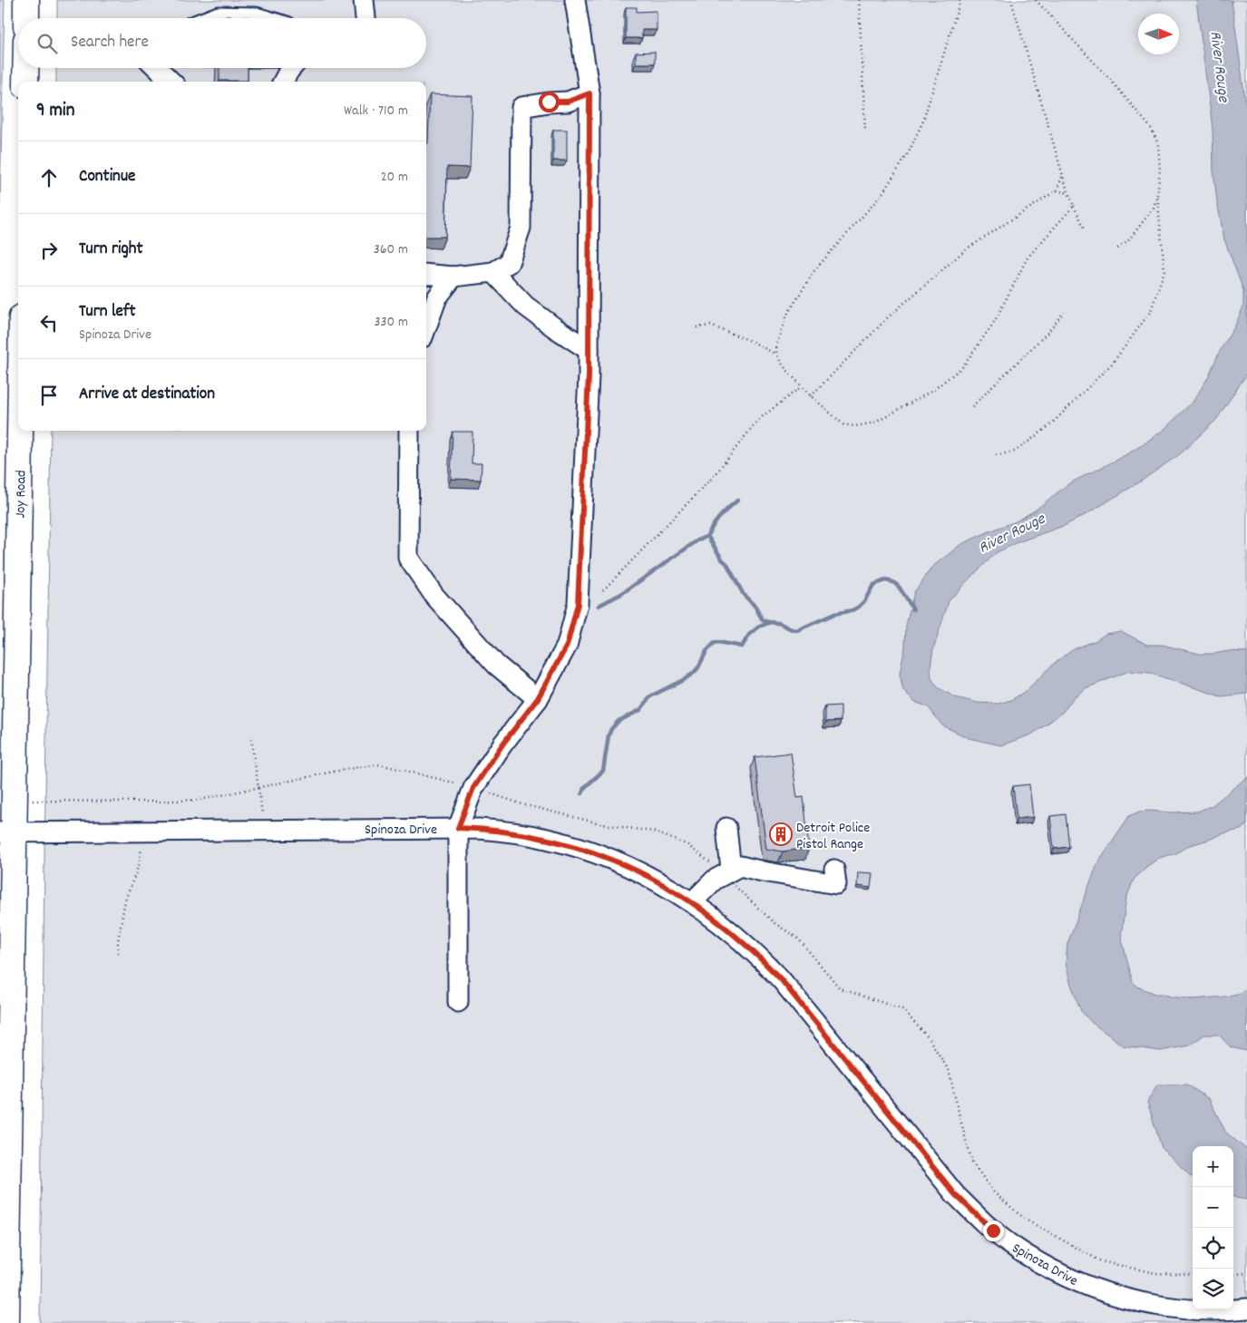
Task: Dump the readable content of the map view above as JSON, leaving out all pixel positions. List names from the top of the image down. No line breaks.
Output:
{"streets":{"main road":["Joy Road"],"street":["Spinoza Drive"]},"crossings":[["Joy Road","Spinoza Drive"]],"water":["River Rouge"],"places":{"building":["Detroit Police Pistol Range"]},"north":"right","page":{"search":"Search here","heading":["9 min","Walk · 710 m"],"list":[["Continue","20 m"],["Turn right","360 m"],["Turn left","Spinoza Drive","330 m"],"Arrive at destination"],"map_buttons":["+","−"]}}
